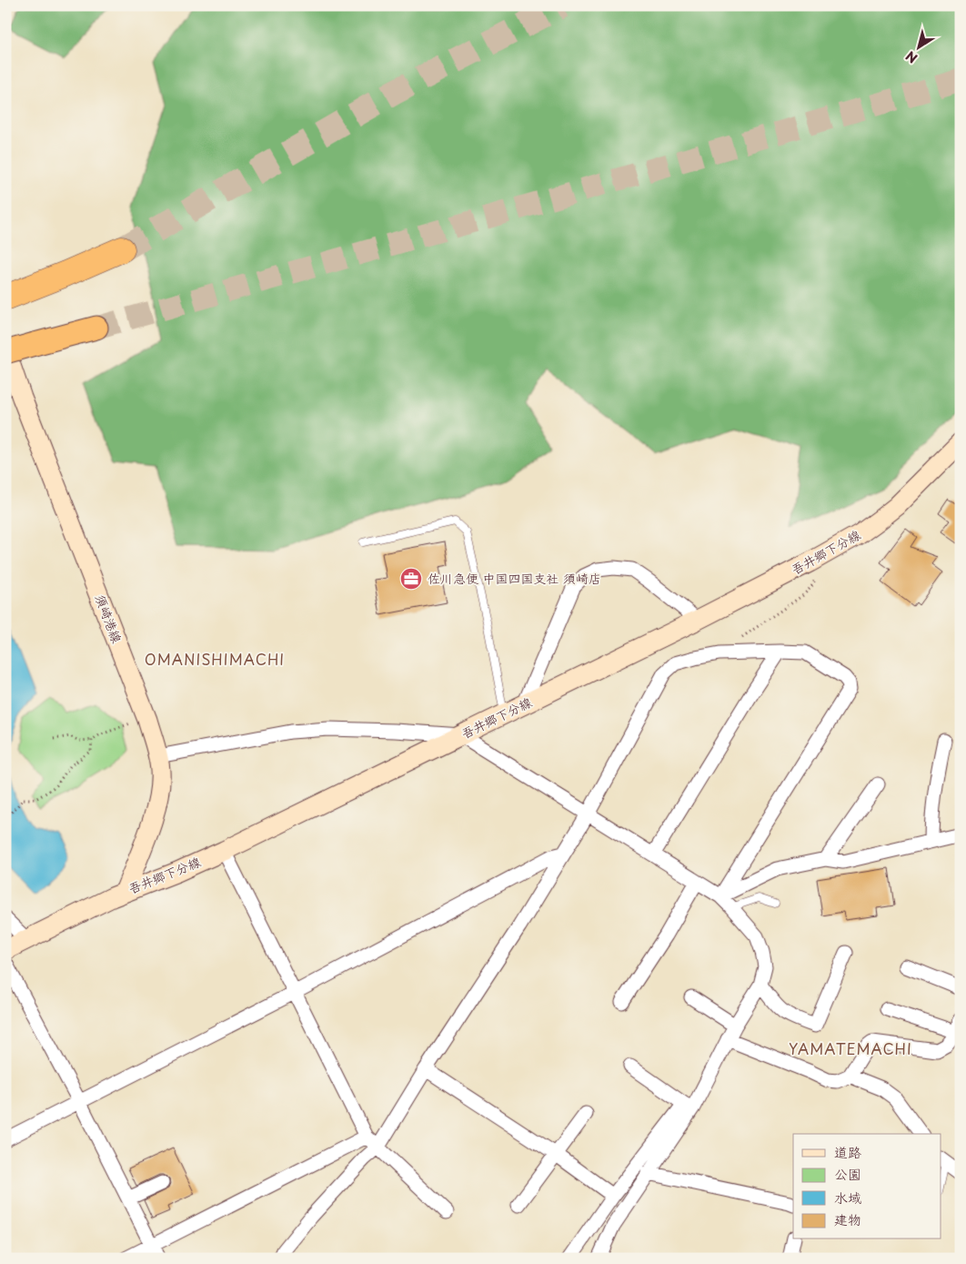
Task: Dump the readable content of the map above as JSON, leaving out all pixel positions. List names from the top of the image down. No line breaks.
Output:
{"streets":{"main road":["吾井郷下分線","須崎港線"]},"crossings":[["吾井郷下分線","須崎港線"]],"districts":["OMANISHIMACHI","YAMATEMACHI"],"places":{"office":["佐川急便 中国四国支社 須崎店"]},"legend":["道路","公園","水域","建物"],"north":"bottom left"}
